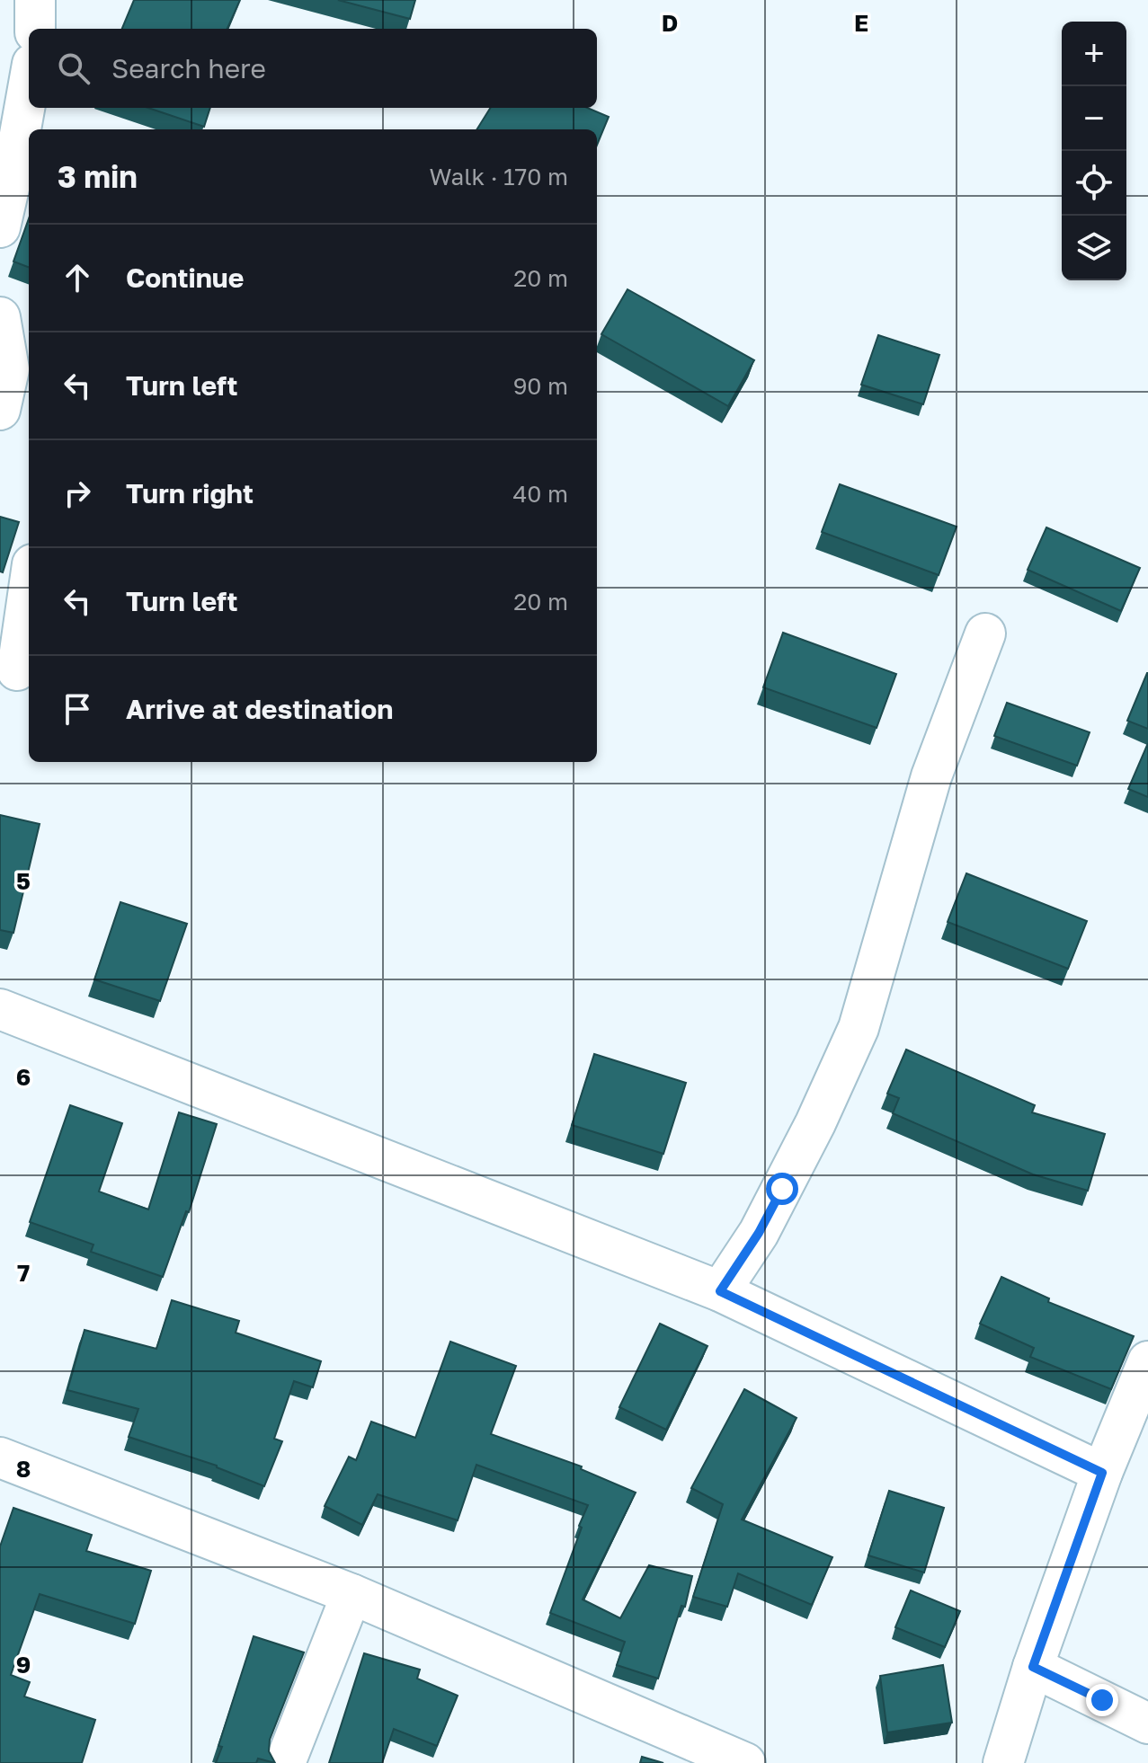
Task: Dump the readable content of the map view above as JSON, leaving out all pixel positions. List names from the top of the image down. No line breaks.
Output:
{"page":{"map_buttons":["+","−"],"search":"Search here","heading":["3 min","Walk · 170 m"],"list":[["Continue","20 m"],["Turn left","90 m"],["Turn right","40 m"],["Turn left","20 m"],"Arrive at destination"]},"grid":{"columns":["D","E"],"rows":["5","6","7","8","9"]}}
